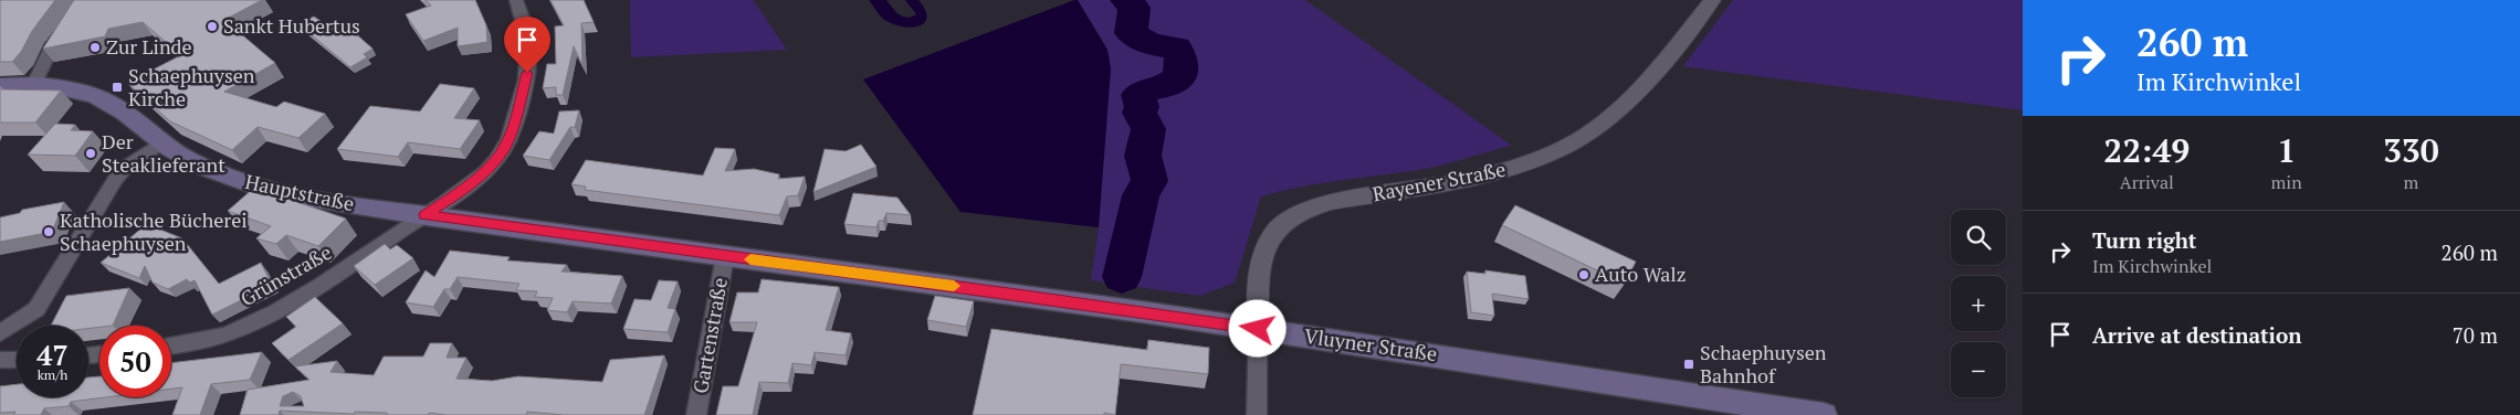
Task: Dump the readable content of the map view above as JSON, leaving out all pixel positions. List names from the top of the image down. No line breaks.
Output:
{"streets":{"main road":["Hauptstraße","Vluyner Straße"],"street":["Rayener Straße","Grünstraße","Gartenstraße"]},"crossings":[["Rayener Straße","Vluyner Straße"],["Hauptstraße","Grünstraße"],["Hauptstraße","Vluyner Straße"],["Grünstraße","Vluyner Straße"],["Gartenstraße","Vluyner Straße"]],"places":{"other":["Sankt Hubertus","Zur Linde","Der Steaklieferant","Katholische Bücherei Schaephuysen","Auto Walz"],"transit":["Schaephuysen Kirche","Schaephuysen Bahnhof"]},"page":{"turn":["260 m","Im Kirchwinkel"],"eta":["22:49","Arrival","1","min","330","m"],"map_buttons":["+","−"],"list":[{"name":"Turn right","note":"Im Kirchwinkel","value":"260 m"},{"name":"Arrive at destination","value":"70 m"}],"speed":"47 km/h","limit":"50"}}
